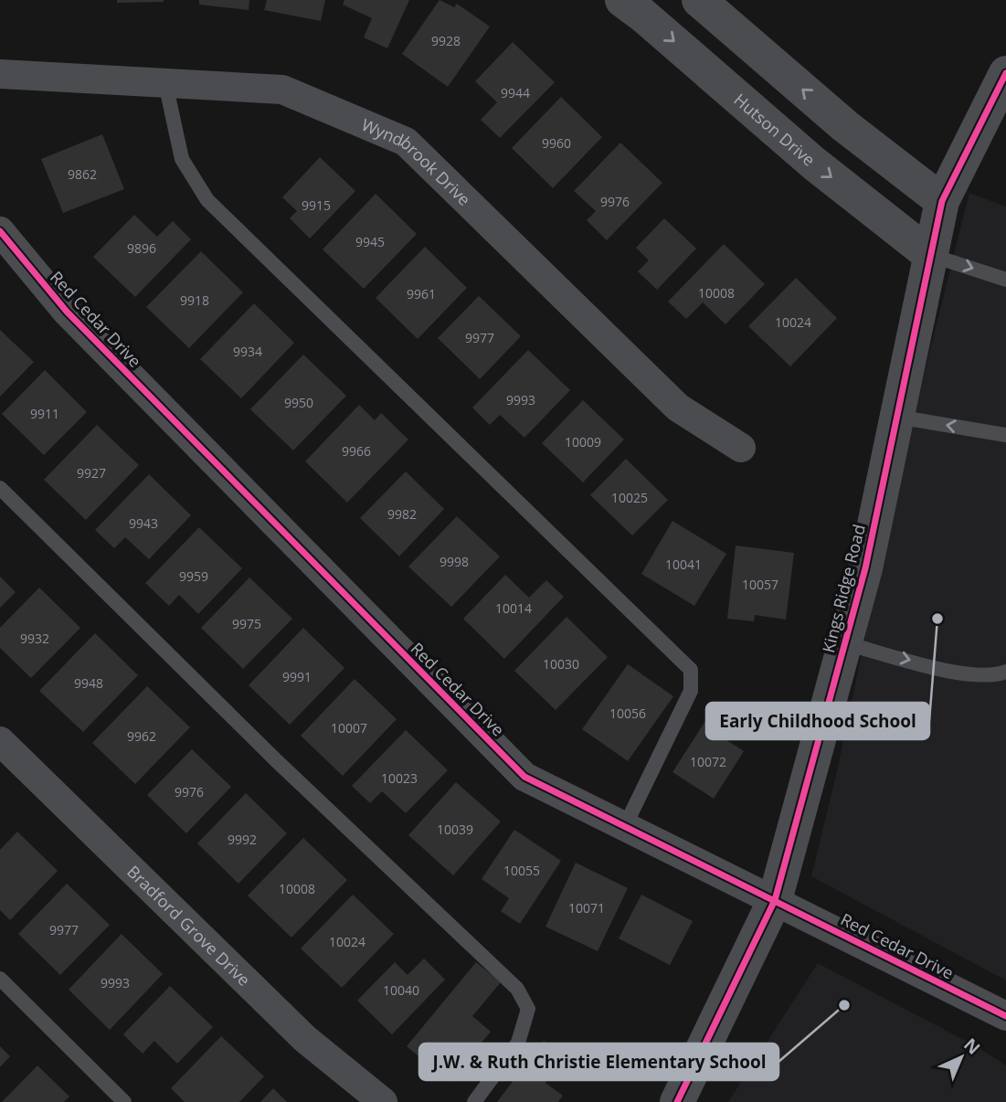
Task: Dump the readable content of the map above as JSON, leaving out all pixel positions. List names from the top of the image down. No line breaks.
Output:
{"streets":{"street":["Hutson Drive","Wyndbrook Drive","Red Cedar Drive","Kings Ridge Road","Bradford Grove Drive"]},"crossings":[["Hutson Drive","Kings Ridge Road"],["Red Cedar Drive","Kings Ridge Road"]],"places":["Early Childhood School","J.W. & Ruth Christie Elementary School"],"house_numbers":["9928","9944","9960","9862","9976","9915","9945","9896","10008","9961","9918","10024","9977","9934","9993","9950","9911","10009","9966","9927","10025","9982","9943","9998","10041","9959","10057","10014","9975","9932","10030","9991","9948","10056","10007","9962","10072","10023","9976","10039","9992","10055","10008","10071","9977","10024","9993","10040"],"north":"top right"}
